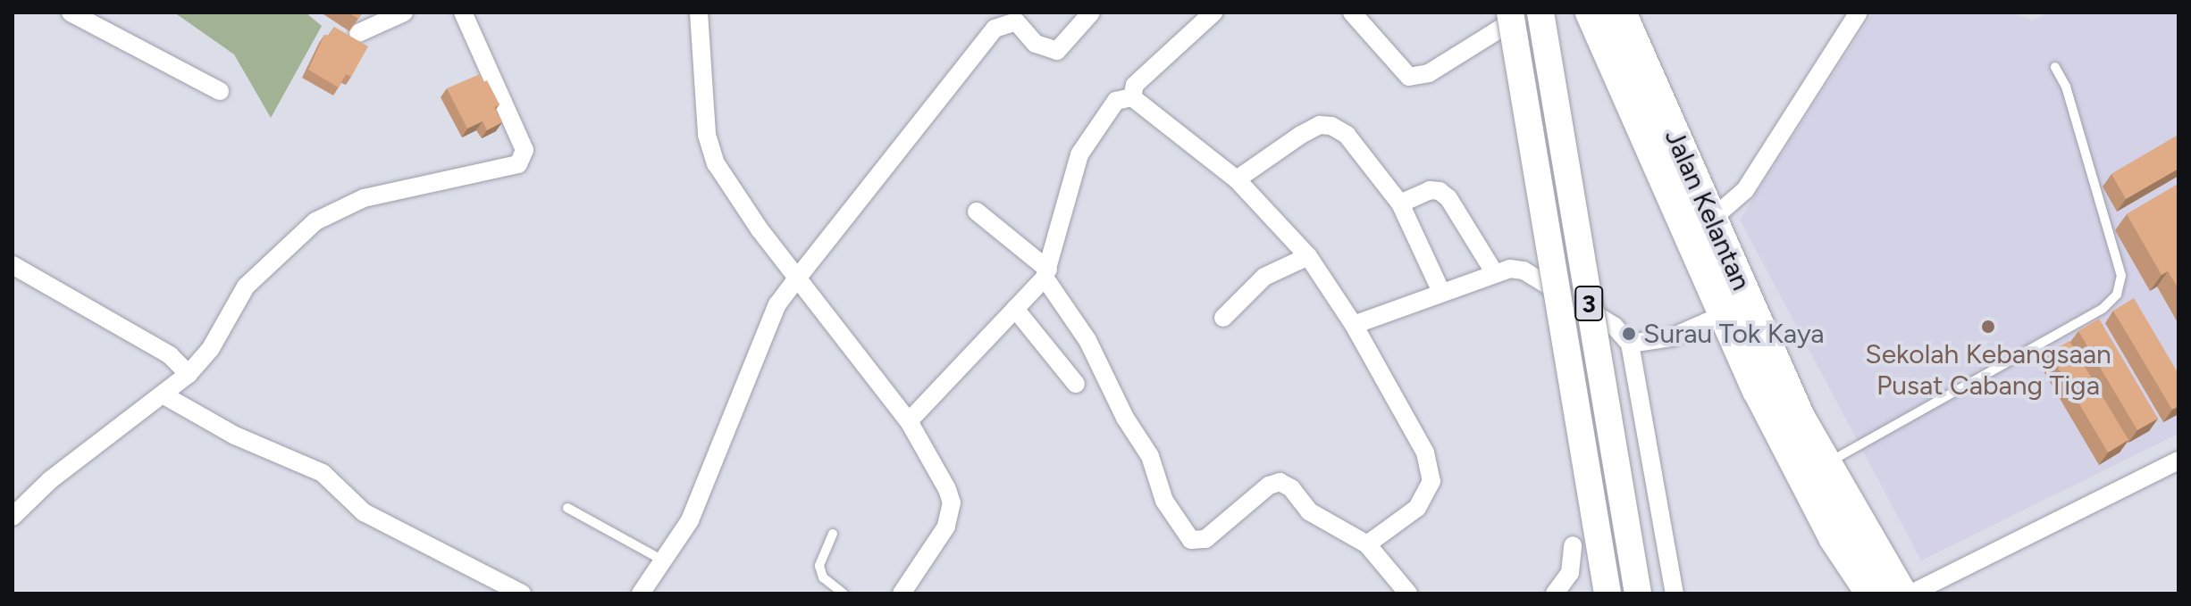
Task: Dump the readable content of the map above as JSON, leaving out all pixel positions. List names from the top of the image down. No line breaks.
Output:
{"streets":{"highway":["Jalan Kelantan"],"main road":["3"]},"places":["Sekolah Kebangsaan Pusat Cabang Tiga","Surau Tok Kaya"]}
